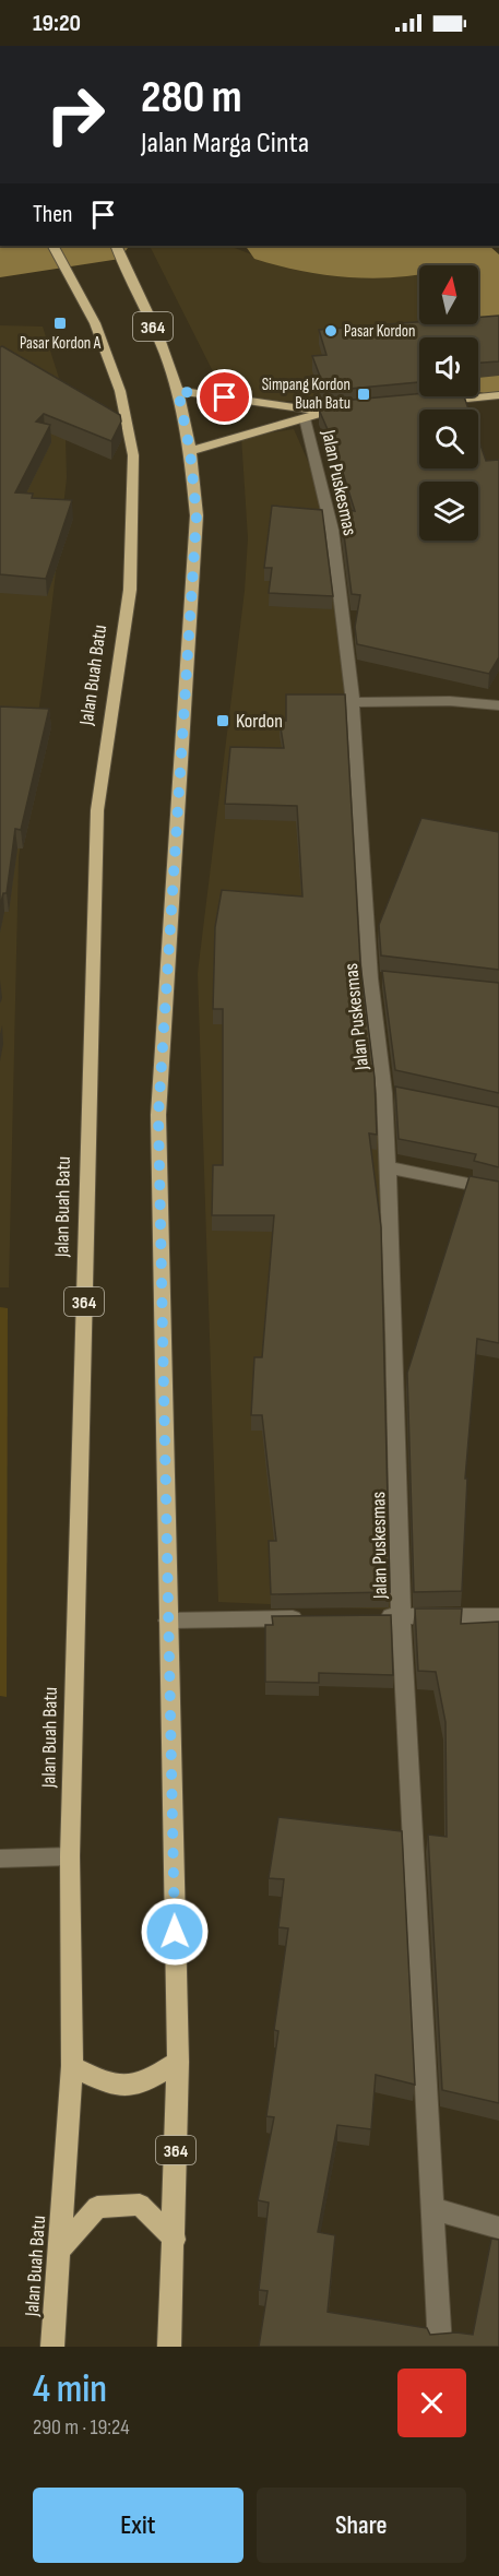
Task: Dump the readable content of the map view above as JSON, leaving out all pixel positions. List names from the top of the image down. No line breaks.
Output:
{"streets":{"main road":["364","Jalan Buah Batu"],"street":["Jalan Puskesmas"]},"places":{"transit":["Pasar Kordon A","Simpang Kordon Buah Batu","Kordon"],"other":["Pasar Kordon"]},"north":"top","page":{"status":"19:20","turn":["280 m","Jalan Marga Cinta"],"then":"Then","heading":["4 min","290 m · 19:24"],"buttons":["Exit","Share"]}}
